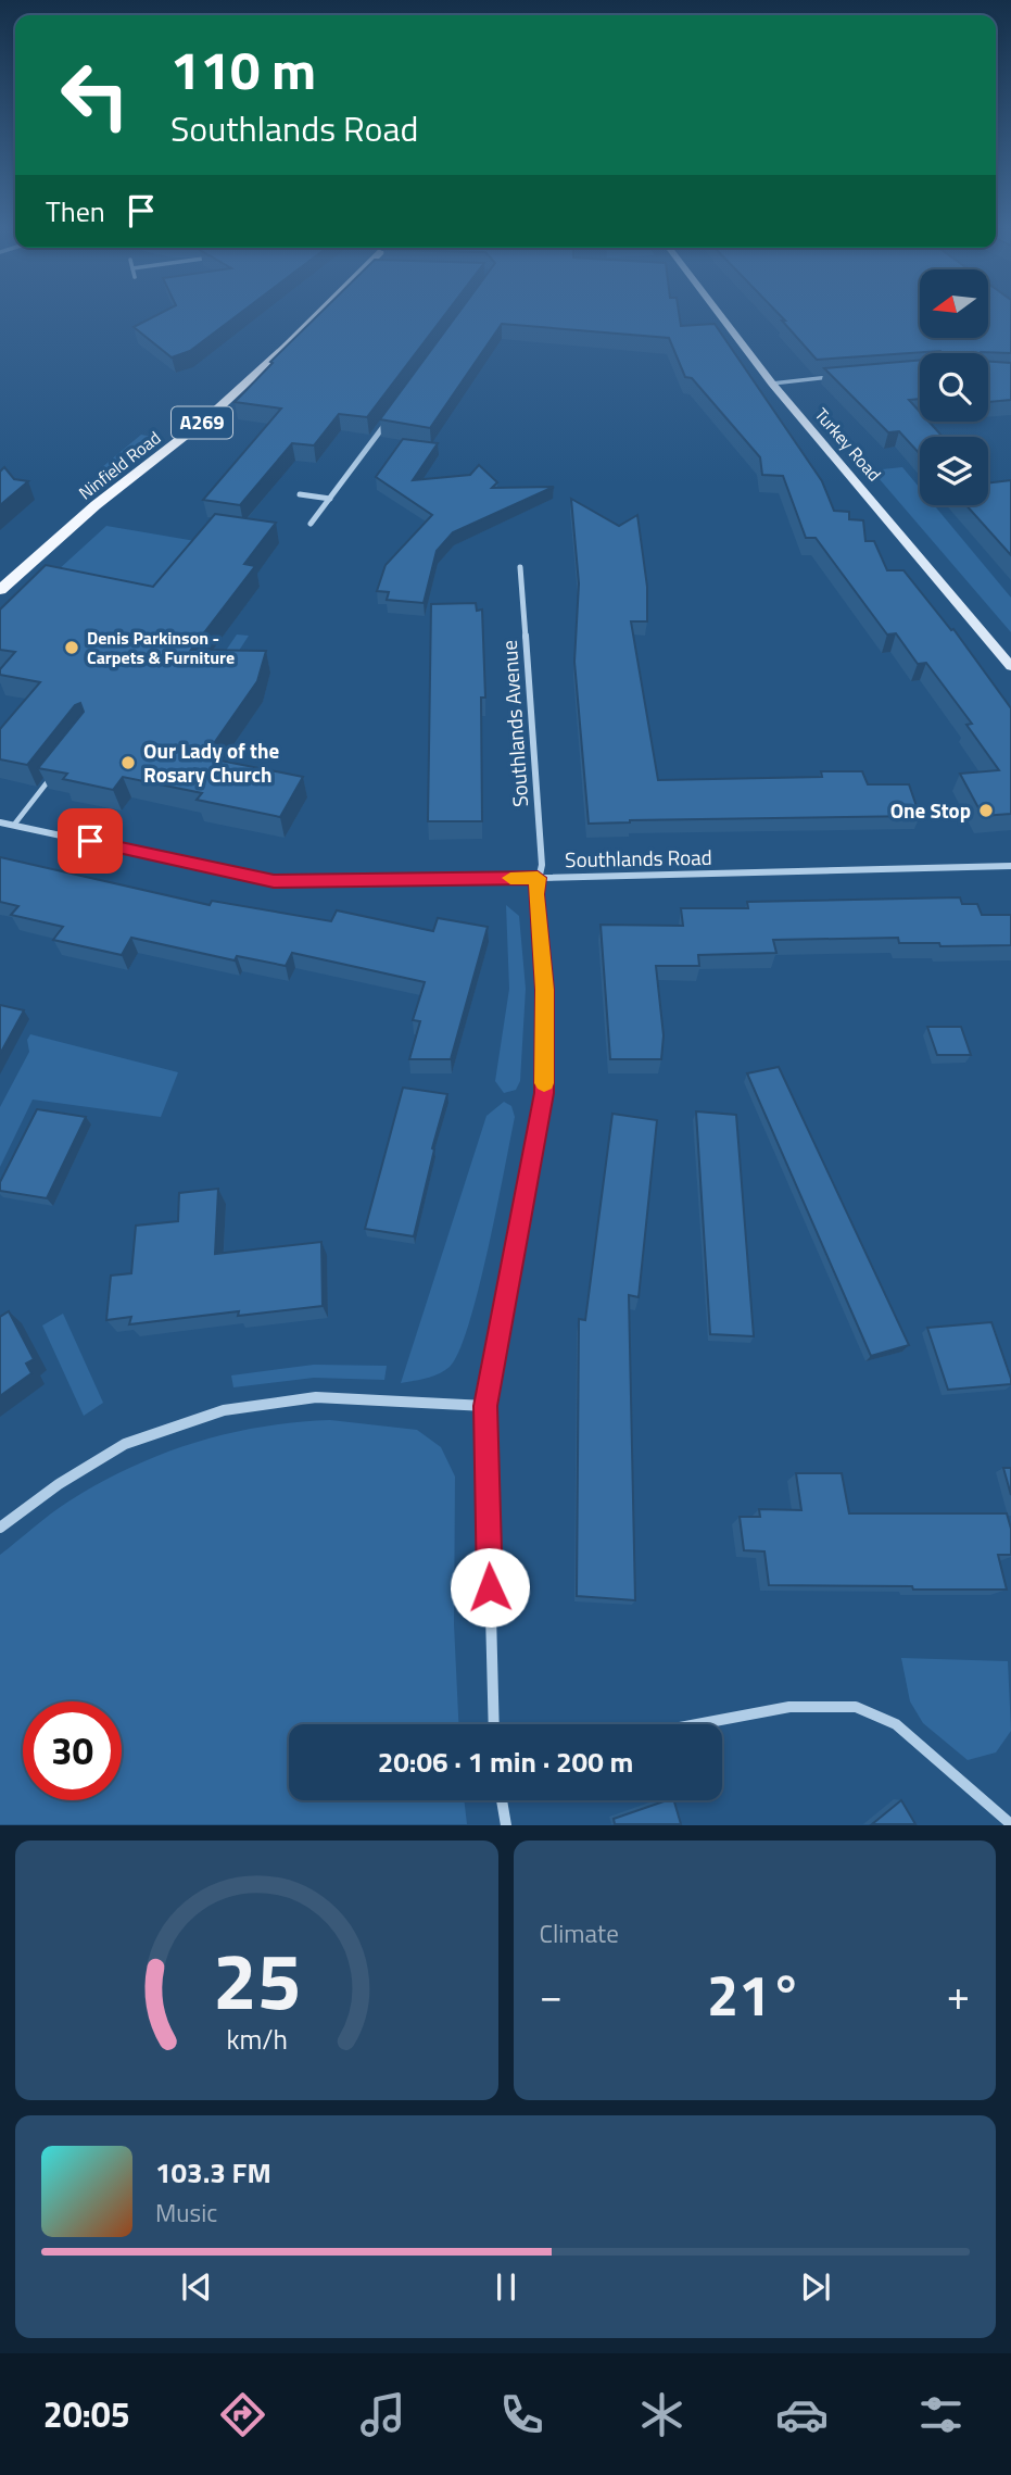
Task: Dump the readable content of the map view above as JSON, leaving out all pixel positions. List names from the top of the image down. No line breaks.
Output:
{"streets":{"main road":["A269","Ninfield Road"],"street":["Turkey Road","Southlands Avenue","Southlands Road"]},"crossings":[["Southlands Avenue","Southlands Road"]],"places":["Denis Parkinson - Carpets & Furniture","Our Lady of the Rosary Church","One Stop"],"north":"left","page":{"turn":["110 m","Southlands Road"],"then":"Then","limit":"30","trip":"20:06 · 1 min · 200 m","tile":"Climate","heat":["−","21°","+"],"song":["103.3 FM","Music"],"tabs":"20:05","gauge":["25","km/h"]}}
